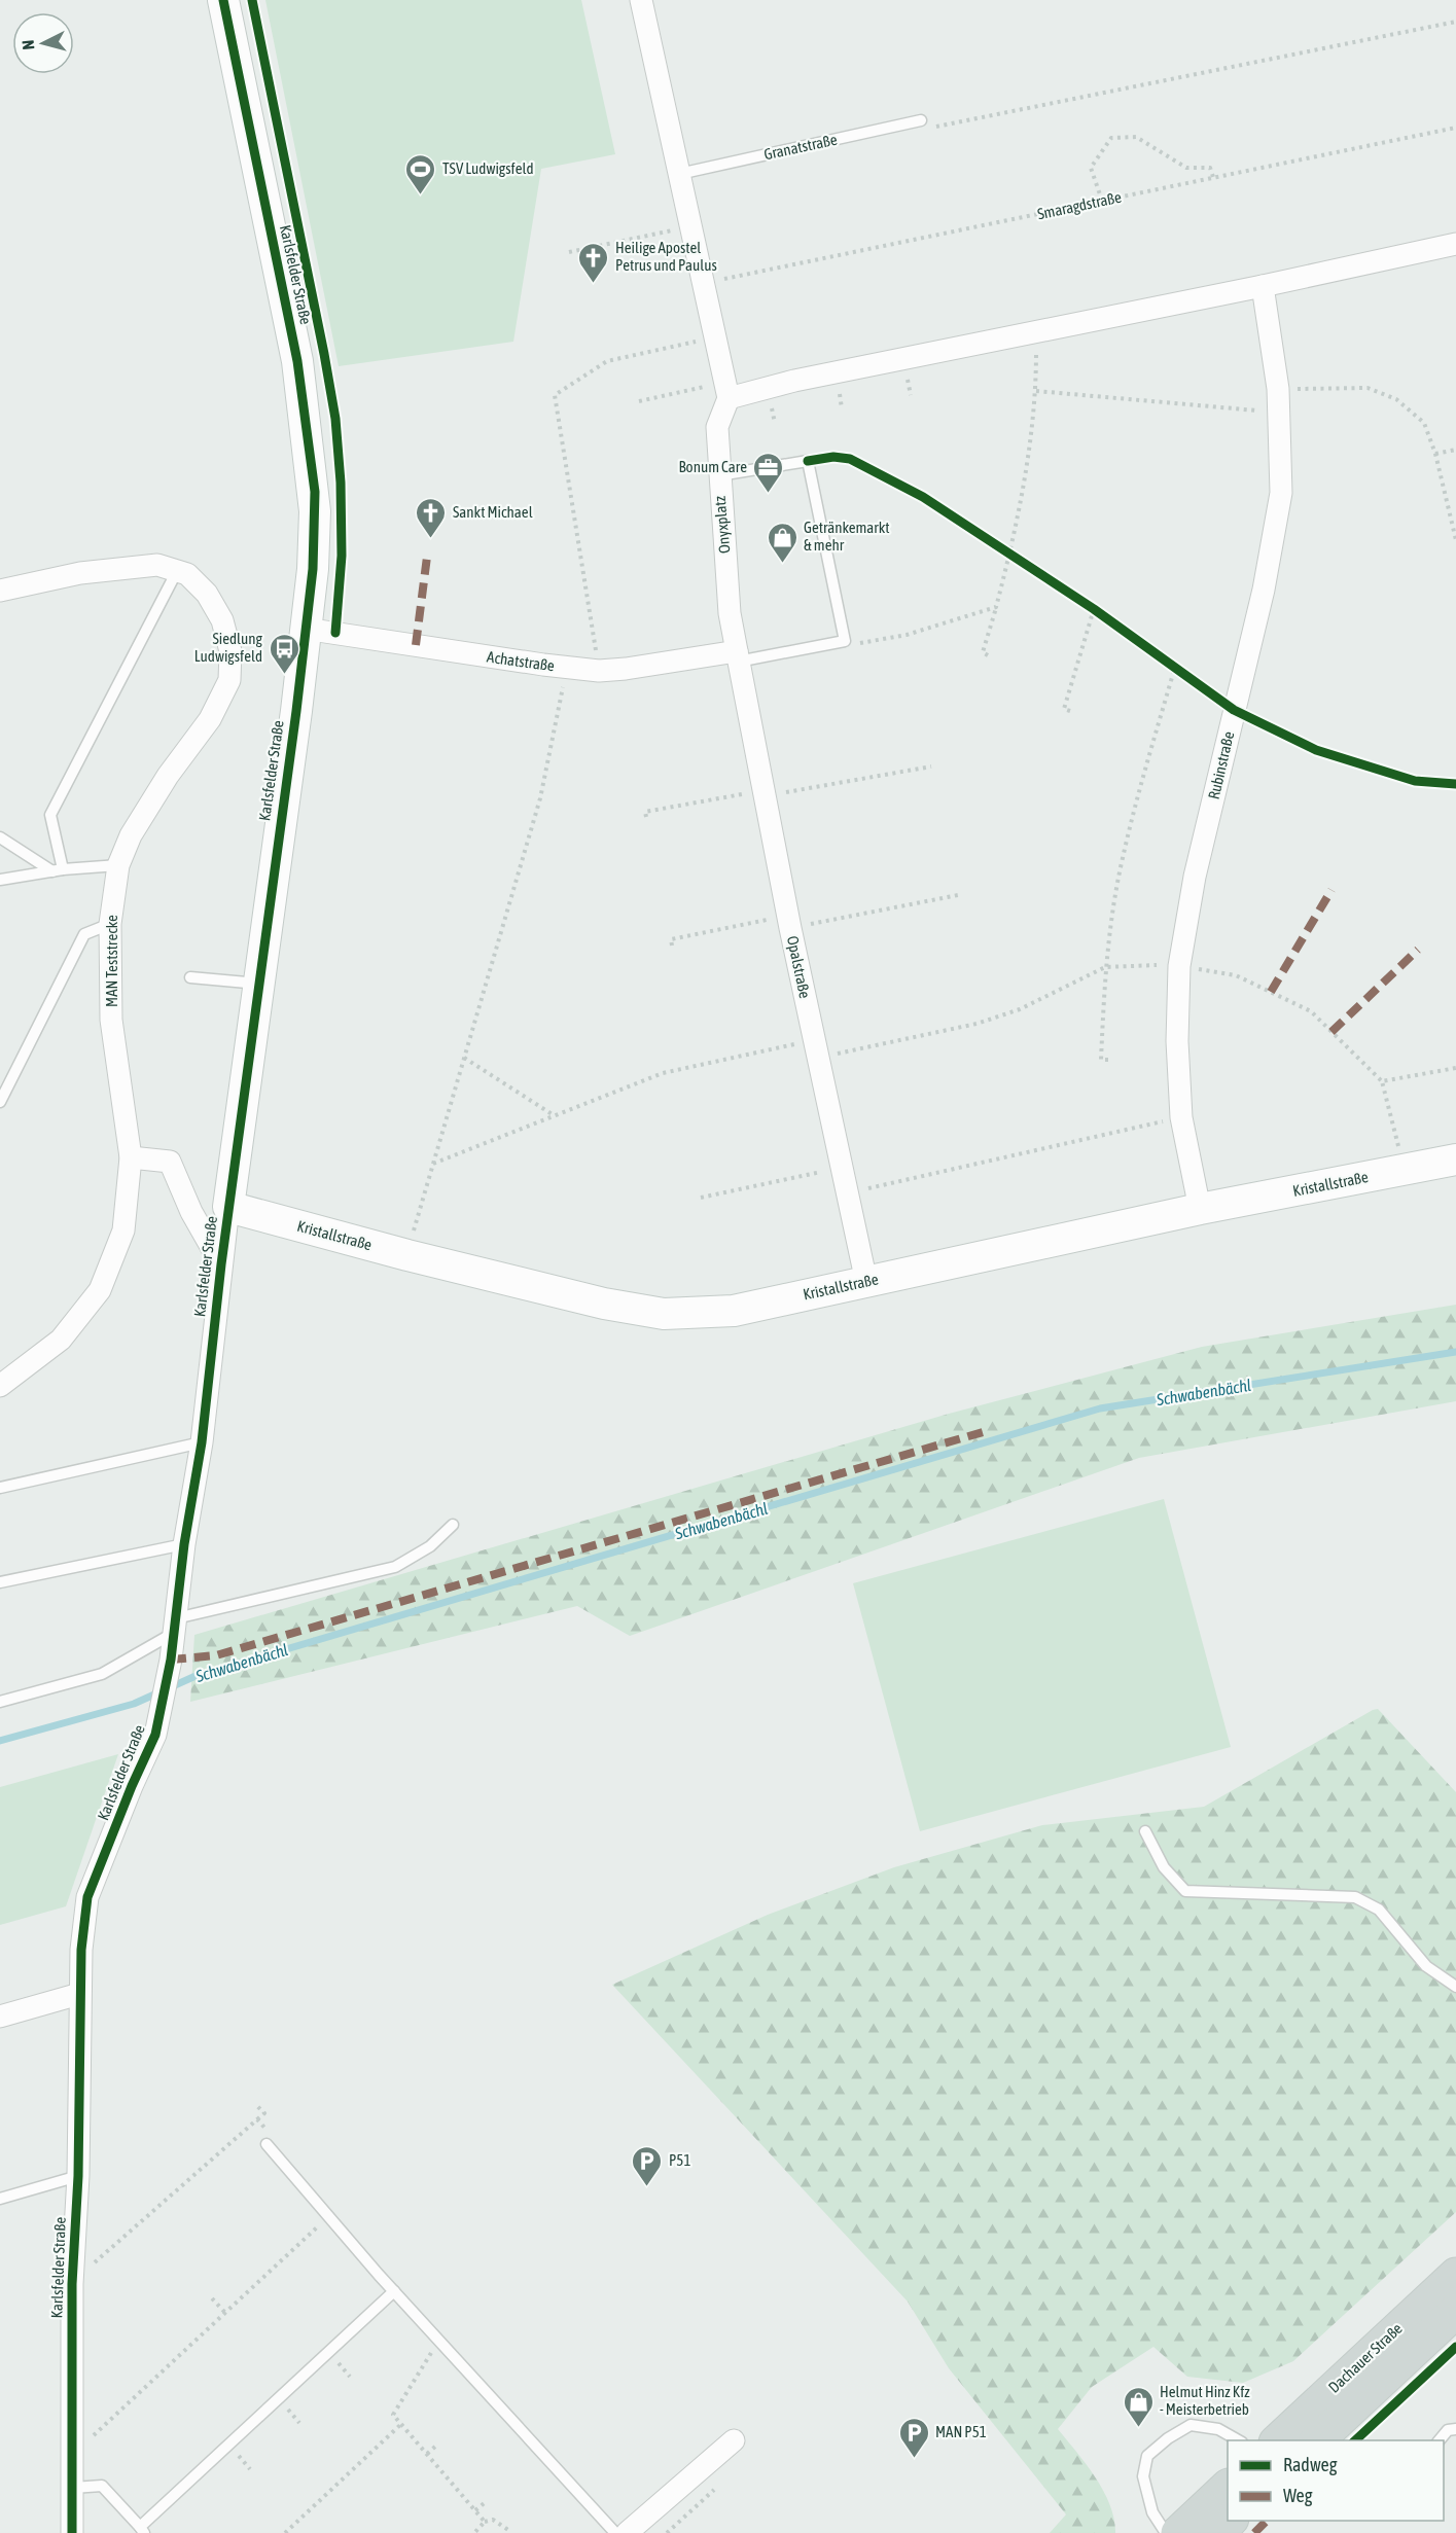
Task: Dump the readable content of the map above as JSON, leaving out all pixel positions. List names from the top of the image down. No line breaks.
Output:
{"streets":{"main road":["Dachauer Straße"],"street":["Karlsfelder Straße","Onyxplatz","Achatstraße","Rubinstraße","MAN Teststrecke","Opalstraße","Kristallstraße"],"lane":["Granatstraße"],"path":["Smaragdstraße"]},"crossings":[["Karlsfelder Straße","Achatstraße"],["Karlsfelder Straße","Kristallstraße"],["Onyxplatz","Achatstraße"],["Onyxplatz","Opalstraße"],["Achatstraße","Opalstraße"],["Rubinstraße","Kristallstraße"],["Opalstraße","Kristallstraße"]],"water":["Schwabenbächl"],"places":{"sports":["TSV Ludwigsfeld"],"church":["Heilige Apostel Petrus und Paulus","Sankt Michael"],"office":["Bonum Care"],"shop":["Getränkemarkt & mehr","Helmut Hinz Kfz - Meisterbetrieb"],"bus stop":["Siedlung Ludwigsfeld"],"parking":["P51","MAN P51"]},"legend":["Radweg","Weg"],"north":"left"}
